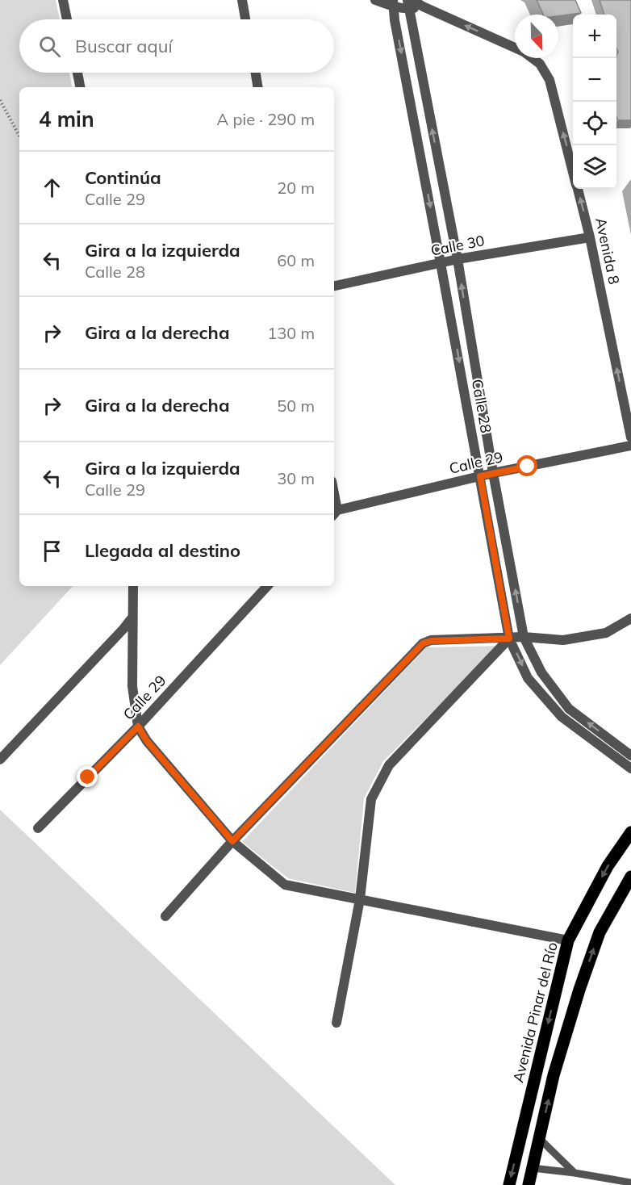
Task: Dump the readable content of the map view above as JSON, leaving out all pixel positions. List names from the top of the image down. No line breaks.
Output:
{"streets":{"main road":["Avenida Pinar del Río"],"street":["Calle 30","Avenida 8","Calle 28","Calle 29"]},"crossings":[["Calle 30","Avenida 8"],["Calle 30","Calle 28"],["Avenida 8","Calle 28"],["Calle 28","Calle 29"]],"one_way":["Avenida 8"],"north":"bottom","page":{"map_buttons":["+","−"],"search":"Buscar aquí","heading":["4 min","A pie · 290 m"],"list":[["Continúa","Calle 29","20 m"],["Gira a la izquierda","Calle 28","60 m"],["Gira a la derecha","130 m"],["Gira a la derecha","50 m"],["Gira a la izquierda","Calle 29","30 m"],"Llegada al destino"]}}
